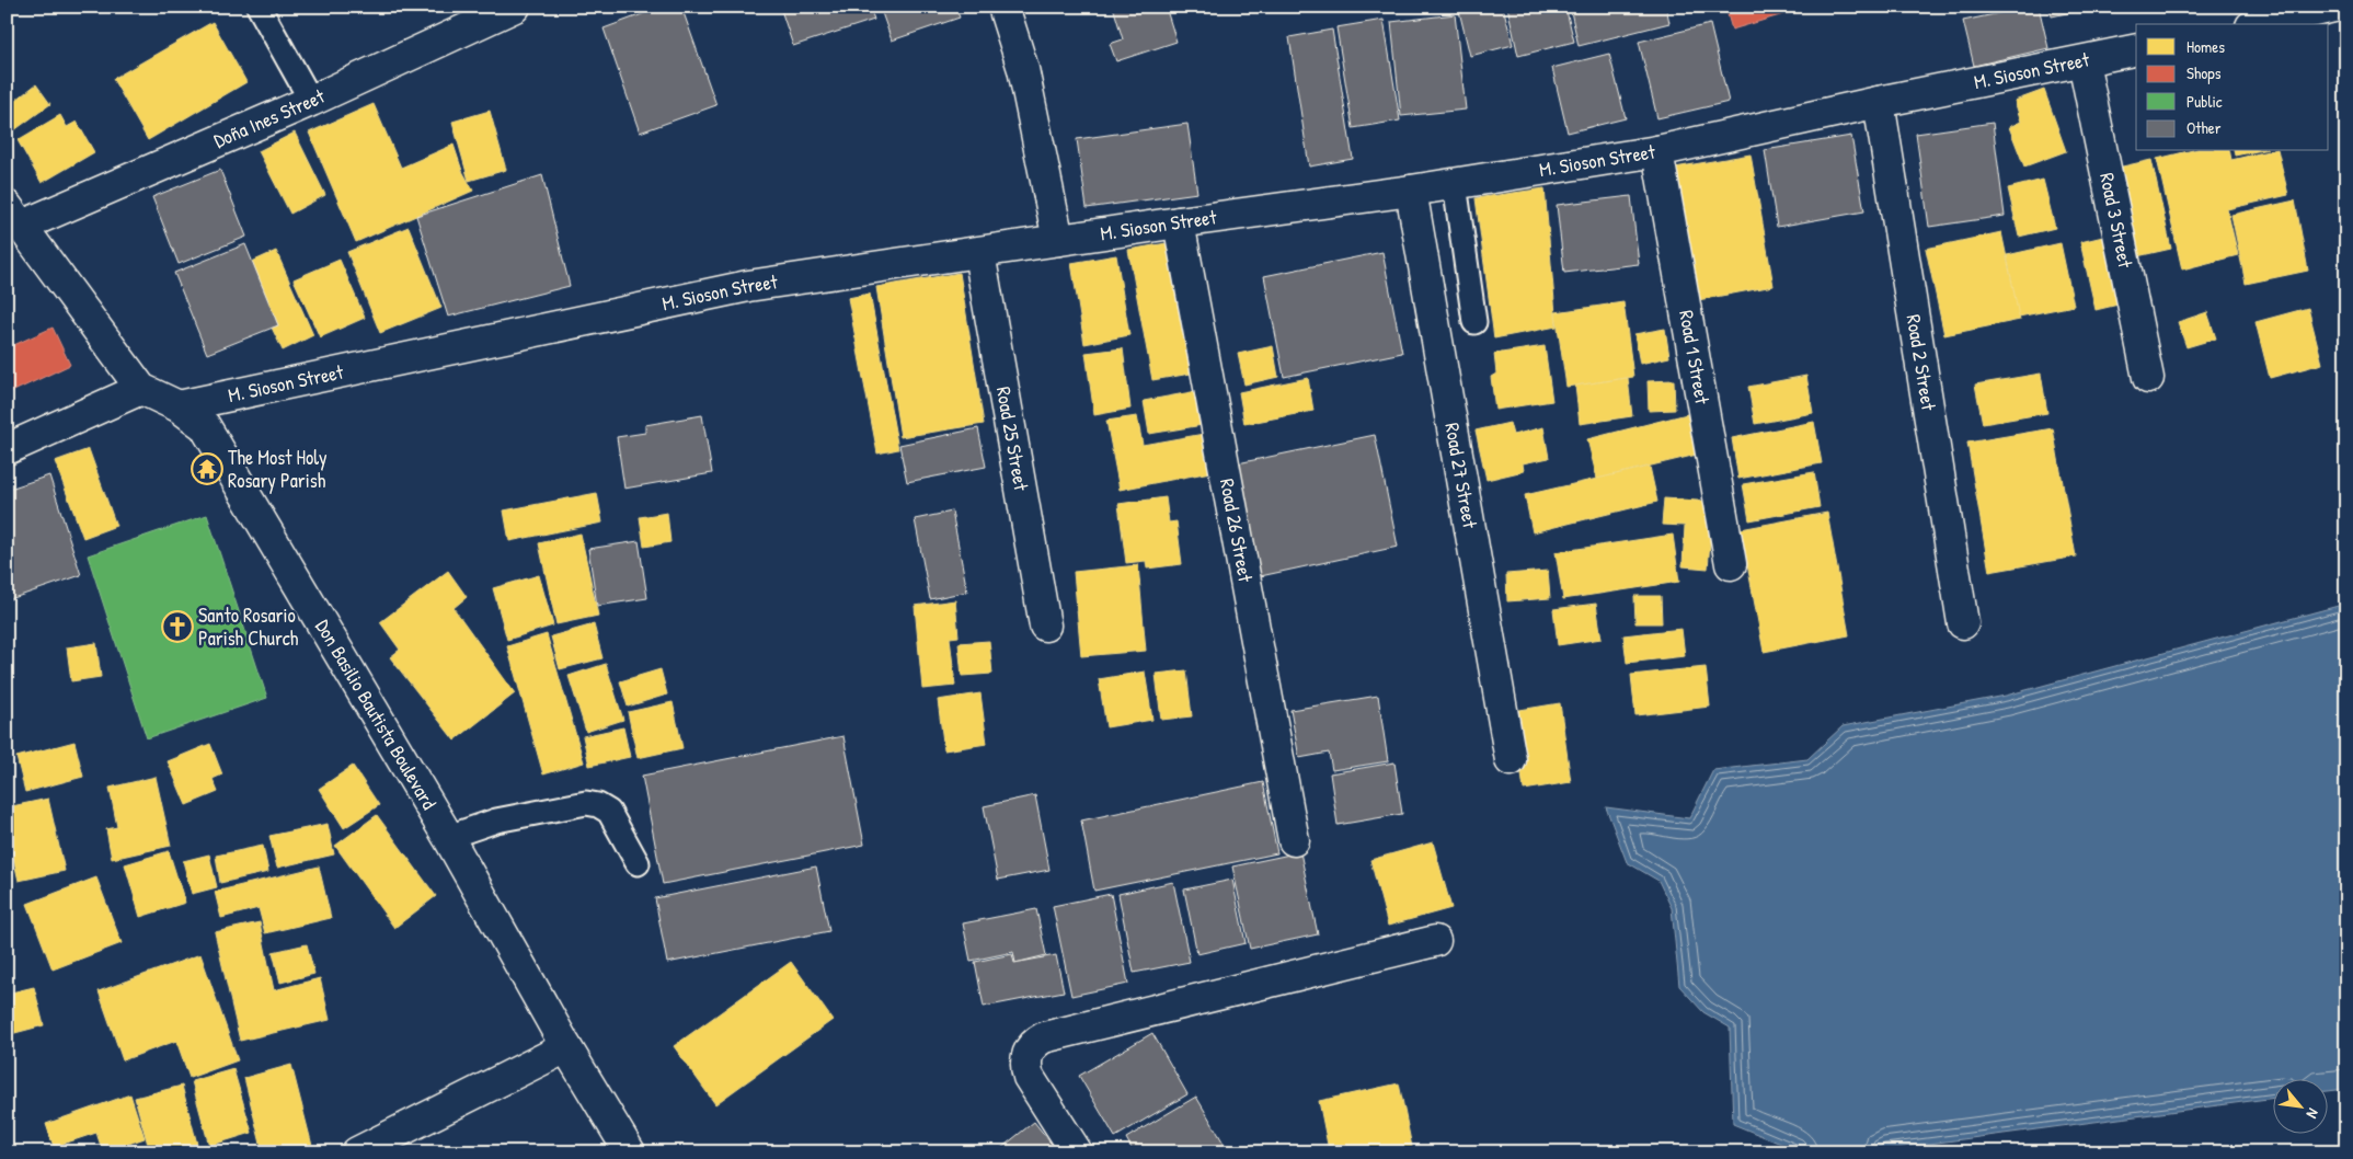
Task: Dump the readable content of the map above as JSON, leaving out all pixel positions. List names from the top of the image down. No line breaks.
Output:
{"streets":{"street":["M. Sioson Street","Doña Ines Street","Road 3 Street","Road 1 Street","Road 2 Street","Road 25 Street","Road 27 Street","Road 26 Street","Don Basilio Bautista Boulevard"]},"crossings":[["M. Sioson Street","Road 3 Street"],["M. Sioson Street","Road 1 Street"],["M. Sioson Street","Road 2 Street"],["M. Sioson Street","Road 25 Street"],["M. Sioson Street","Road 27 Street"],["M. Sioson Street","Road 26 Street"],["M. Sioson Street","Don Basilio Bautista Boulevard"]],"places":{"temple":["The Most Holy Rosary Parish"],"church":["Santo Rosario Parish Church"]},"legend":["Homes","Shops","Public","Other"],"north":"bottom right"}
